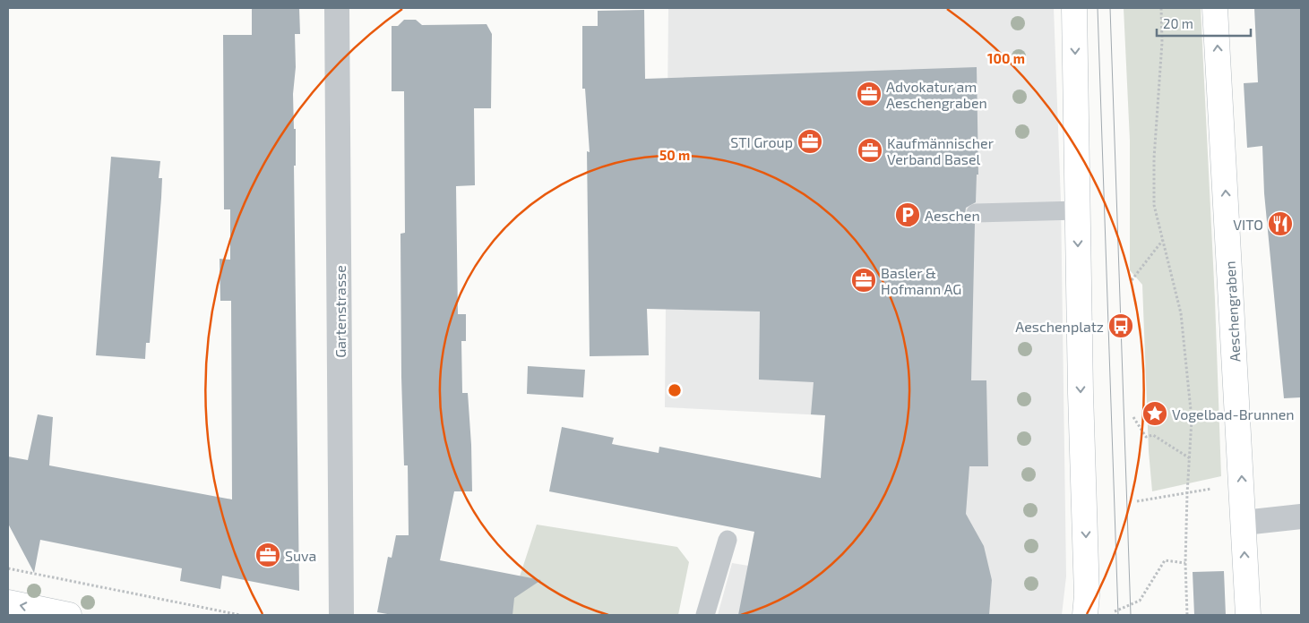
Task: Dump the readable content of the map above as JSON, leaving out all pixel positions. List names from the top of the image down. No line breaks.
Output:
{"streets":{"main road":["Aeschengraben"],"street":["Gartenstrasse"]},"places":{"office":["Advokatur am Aeschengraben","STI Group","Kaufmännischer Verband Basel","Basler & Hofmann AG","Suva"],"parking":["Aeschen"],"restaurant":["VITO"],"bus stop":["Aeschenplatz"],"place":["Vogelbad-Brunnen"]},"scale_bar":"20 m","rings":["100 m","50 m"]}
